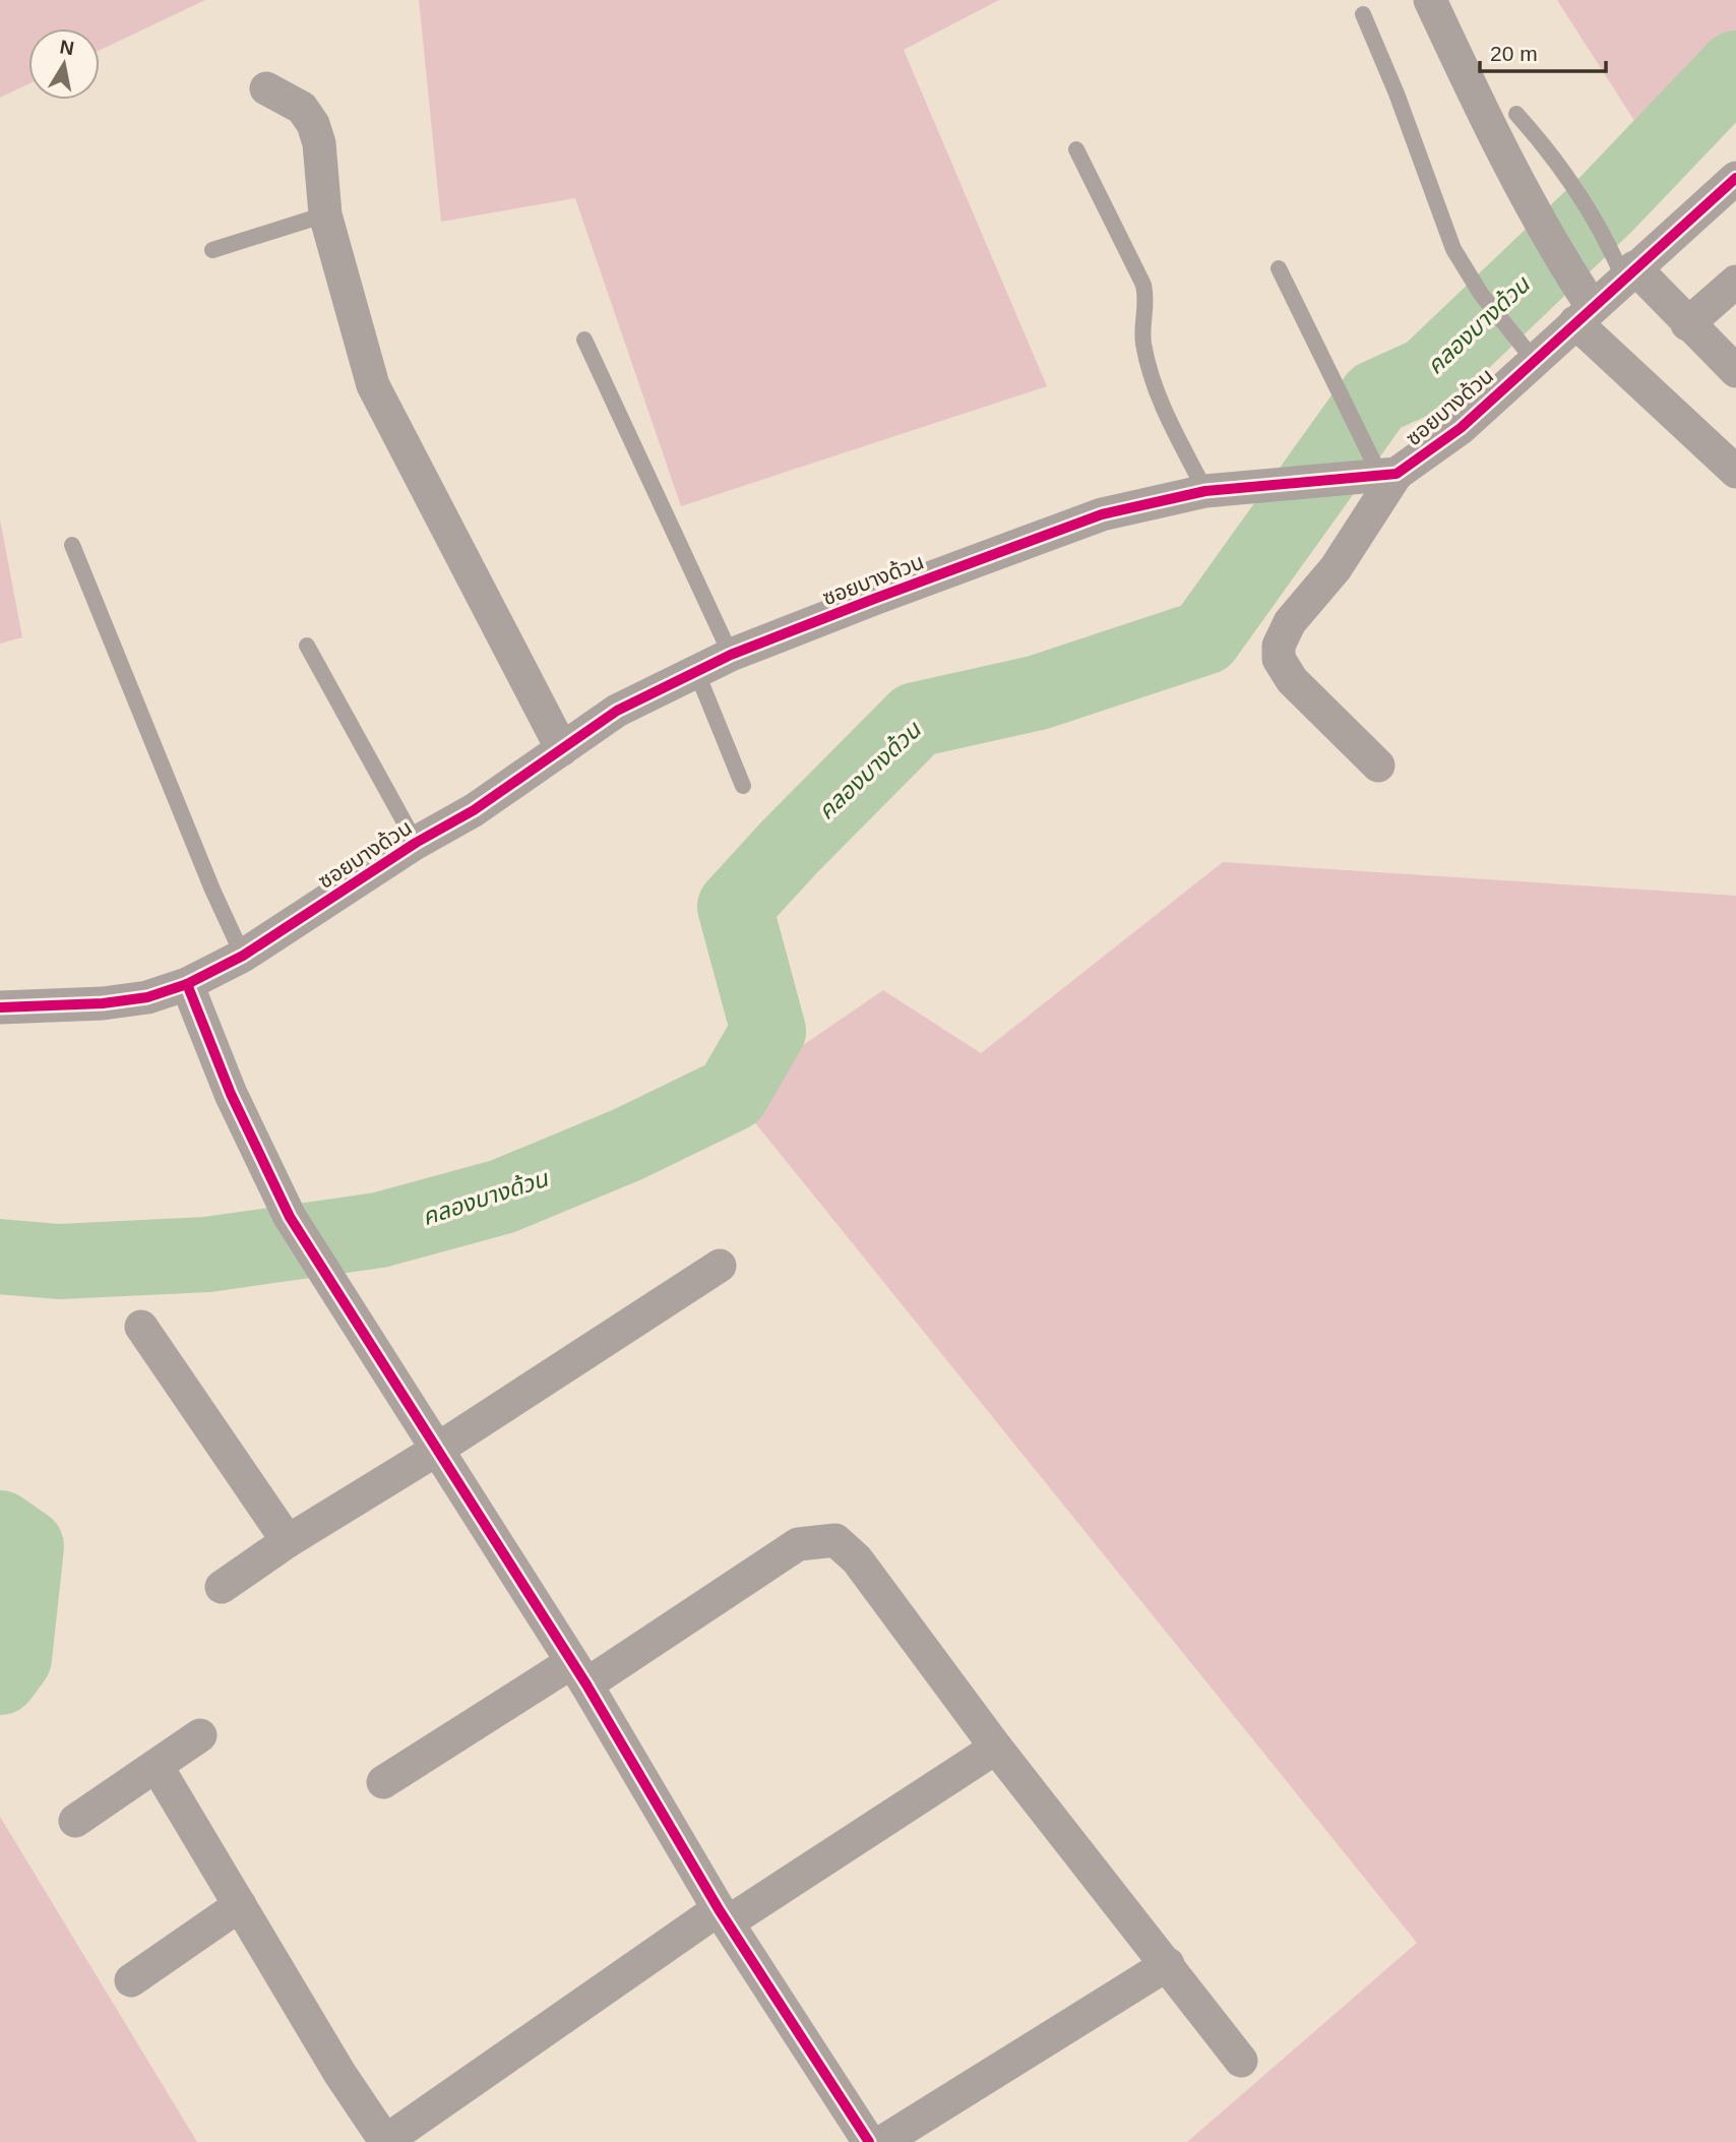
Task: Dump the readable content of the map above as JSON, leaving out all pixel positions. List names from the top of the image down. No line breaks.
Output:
{"streets":{"street":["ซอยบางด้วน"]},"water":["คลองบางด้วน"],"scale_bar":"20 m","north":"top"}
